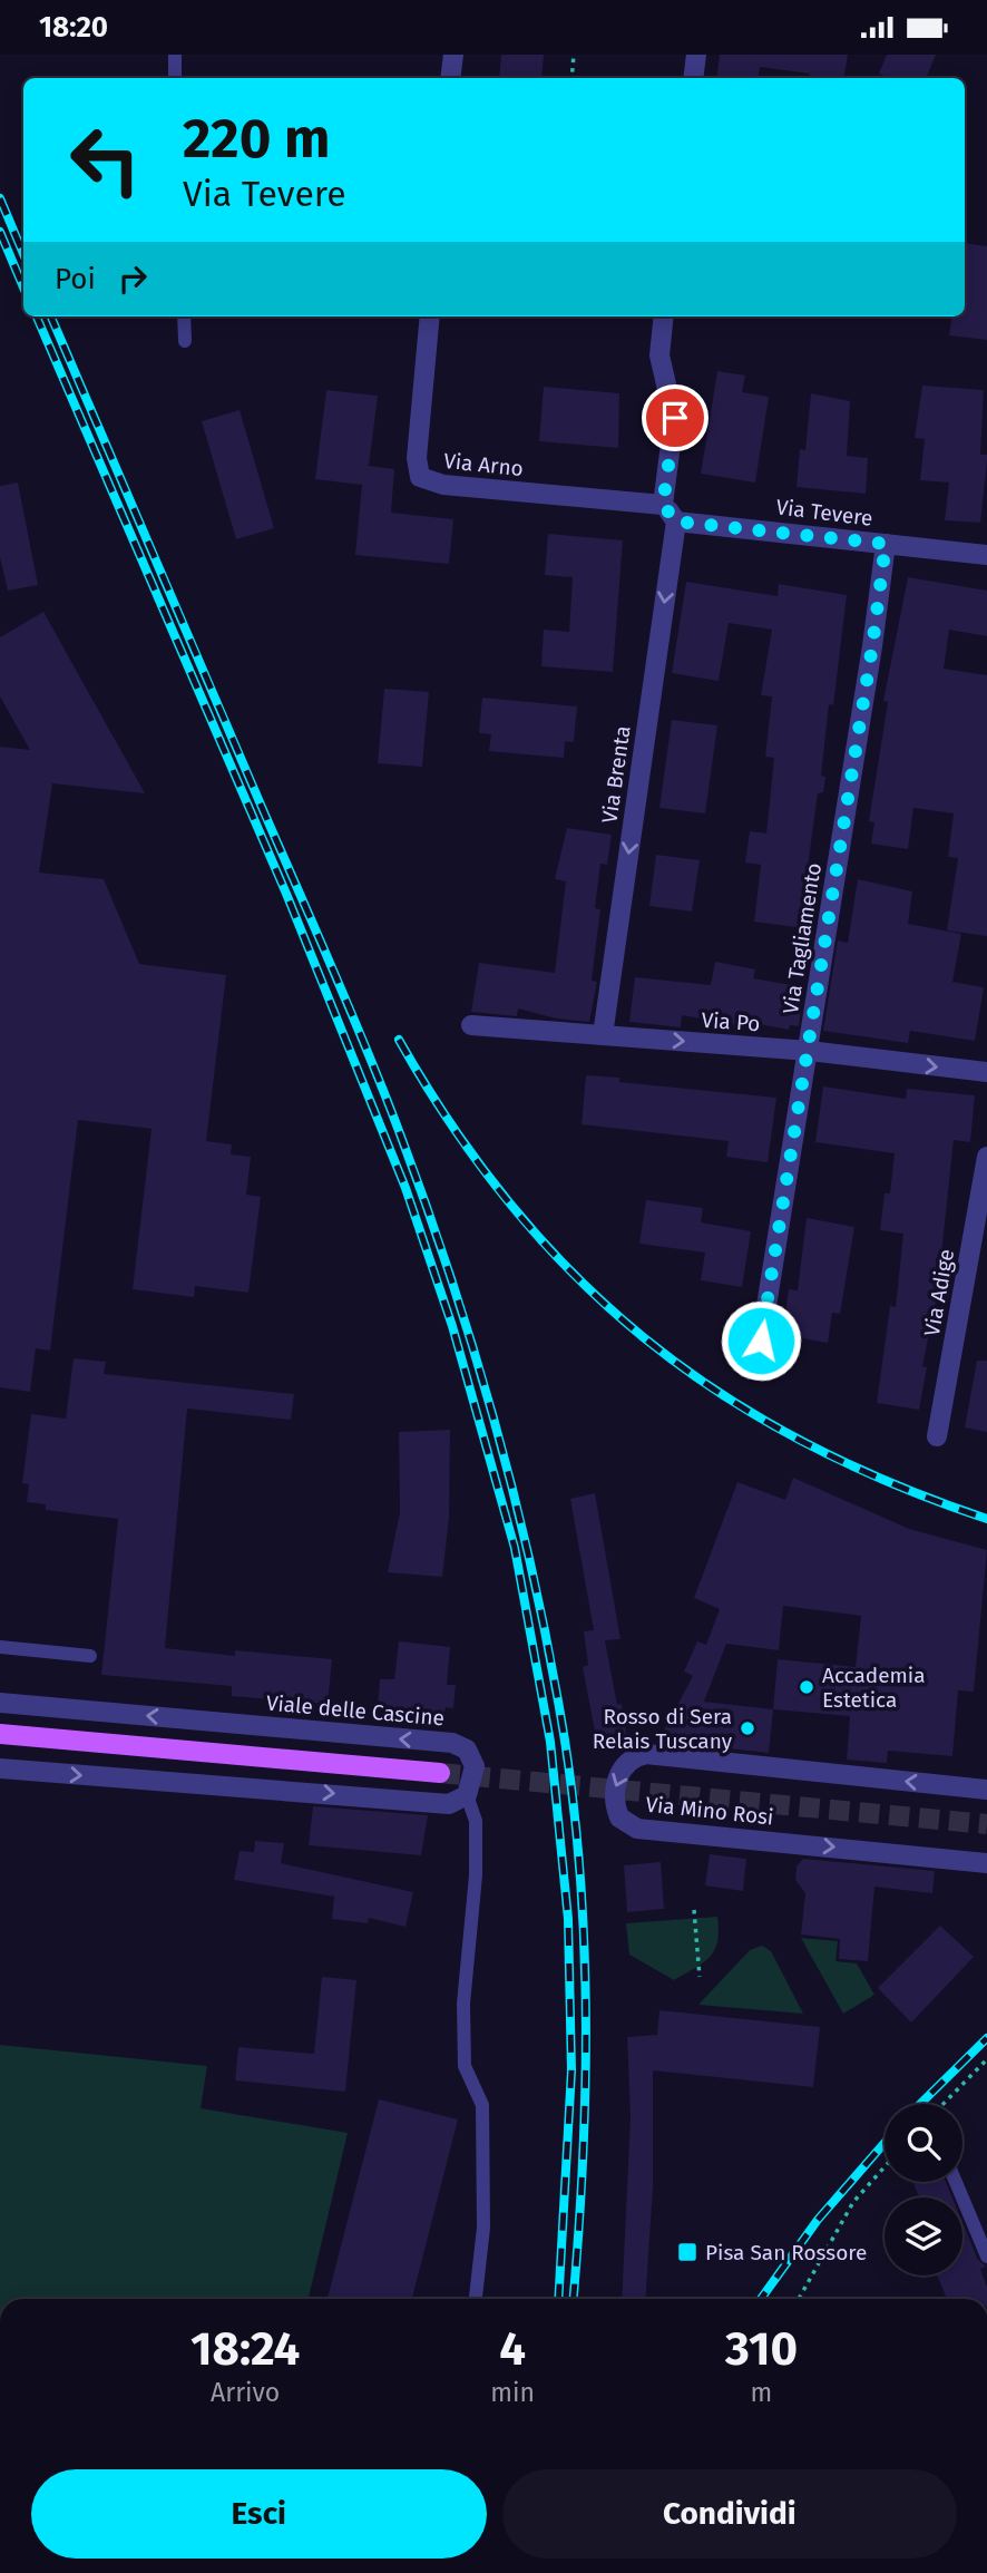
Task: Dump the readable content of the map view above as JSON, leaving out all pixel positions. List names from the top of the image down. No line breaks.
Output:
{"streets":{"street":["Via Arno","Via Tevere","Via Brenta","Via Tagliamento","Via Po","Via Adige","Viale delle Cascine","Via Mino Rosi"]},"crossings":[["Via Tevere","Via Brenta"],["Via Tevere","Via Tagliamento"],["Via Brenta","Via Po"],["Via Tagliamento","Via Po"]],"one_way":["Via Brenta","Via Po"],"places":{"other":["Accademia Estetica","Rosso di Sera Relais Tuscany"],"transit":["Pisa San Rossore"]},"page":{"status":"18:20","turn":["220 m","Via Tevere"],"then":"Poi","eta":["18:24","Arrivo","4","min","310","m"],"buttons":["Esci","Condividi"]}}
